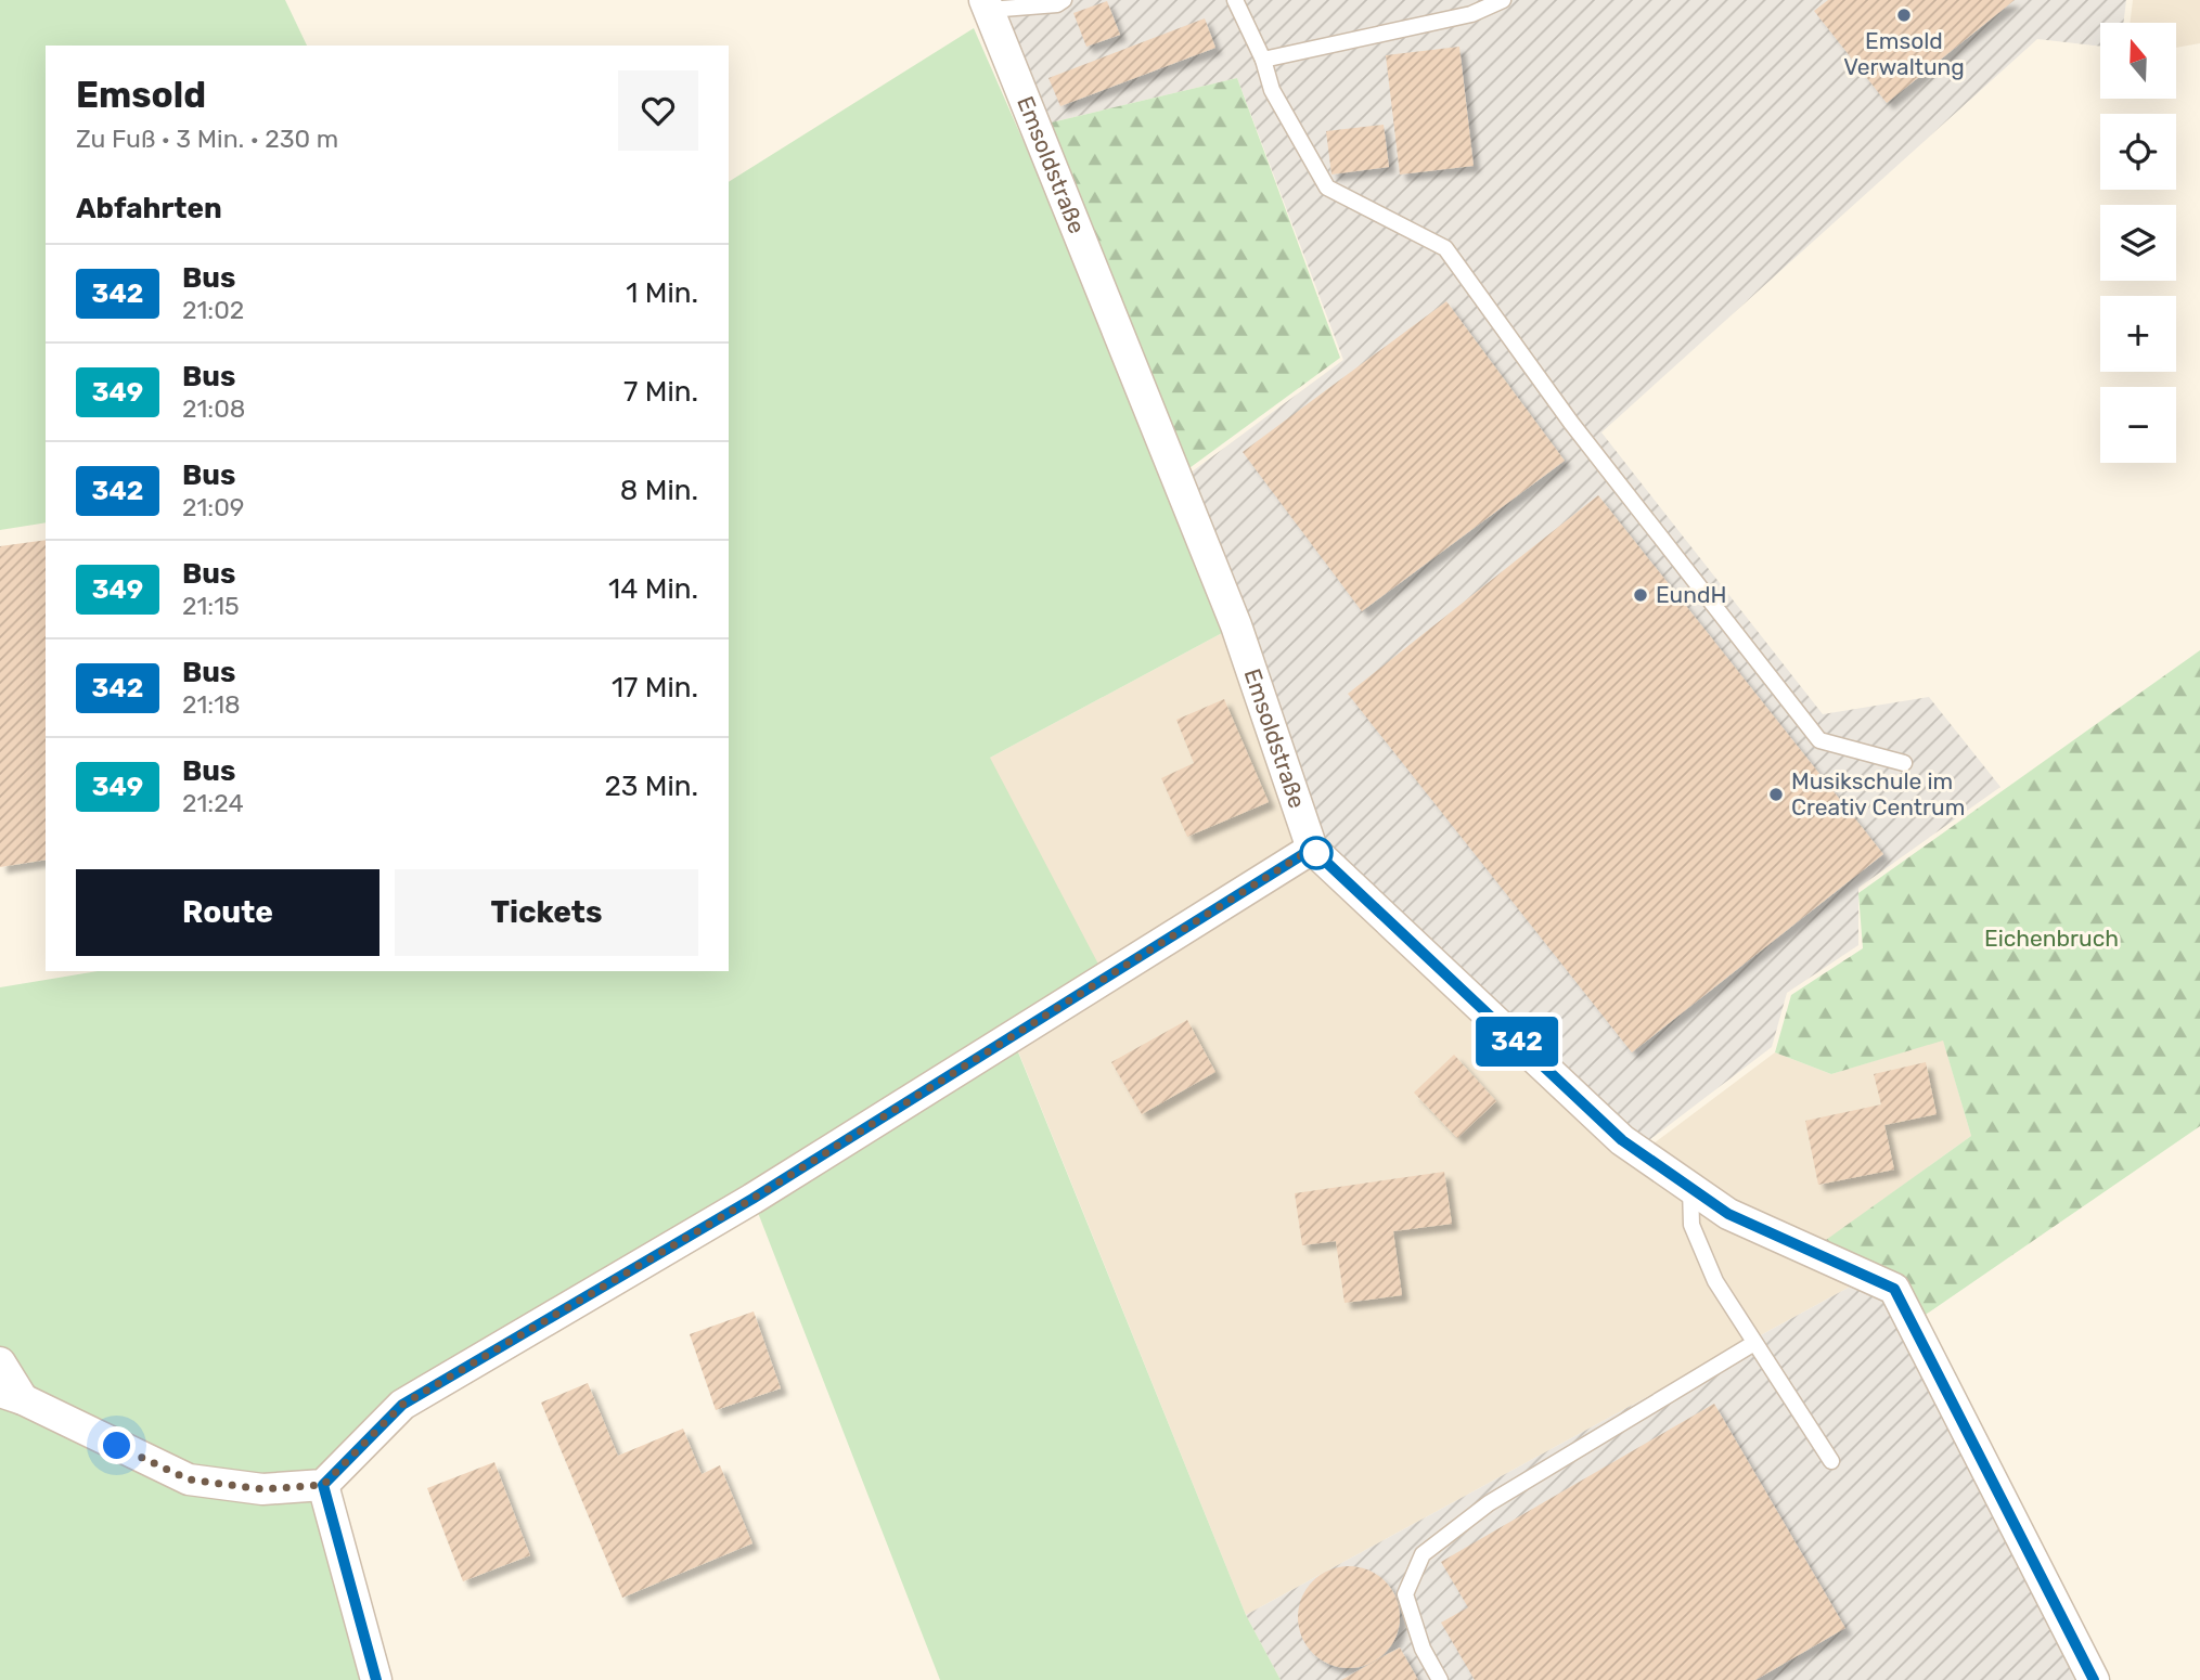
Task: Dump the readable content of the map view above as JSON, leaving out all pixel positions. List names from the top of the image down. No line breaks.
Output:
{"streets":{"street":["Emsoldstraße"]},"parks":["Eichenbruch"],"places":["Emsold Verwaltung","EundH","Musikschule im Creativ Centrum"],"lines":["bus line 342"],"north":"top","page":{"on_map":"342","map_buttons":["+","−"],"heading":[["Emsold","Zu Fuß · 3 Min. · 230 m"],"Abfahrten"],"list":[{"mark":"342","name":"Bus","note":"21:02","value":"1 Min."},{"mark":"349","name":"Bus","note":"21:08","value":"7 Min."},{"mark":"342","name":"Bus","note":"21:09","value":"8 Min."},{"mark":"349","name":"Bus","note":"21:15","value":"14 Min."},{"mark":"342","name":"Bus","note":"21:18","value":"17 Min."},{"mark":"349","name":"Bus","note":"21:24","value":"23 Min."}],"buttons":["Route","Tickets"]}}
